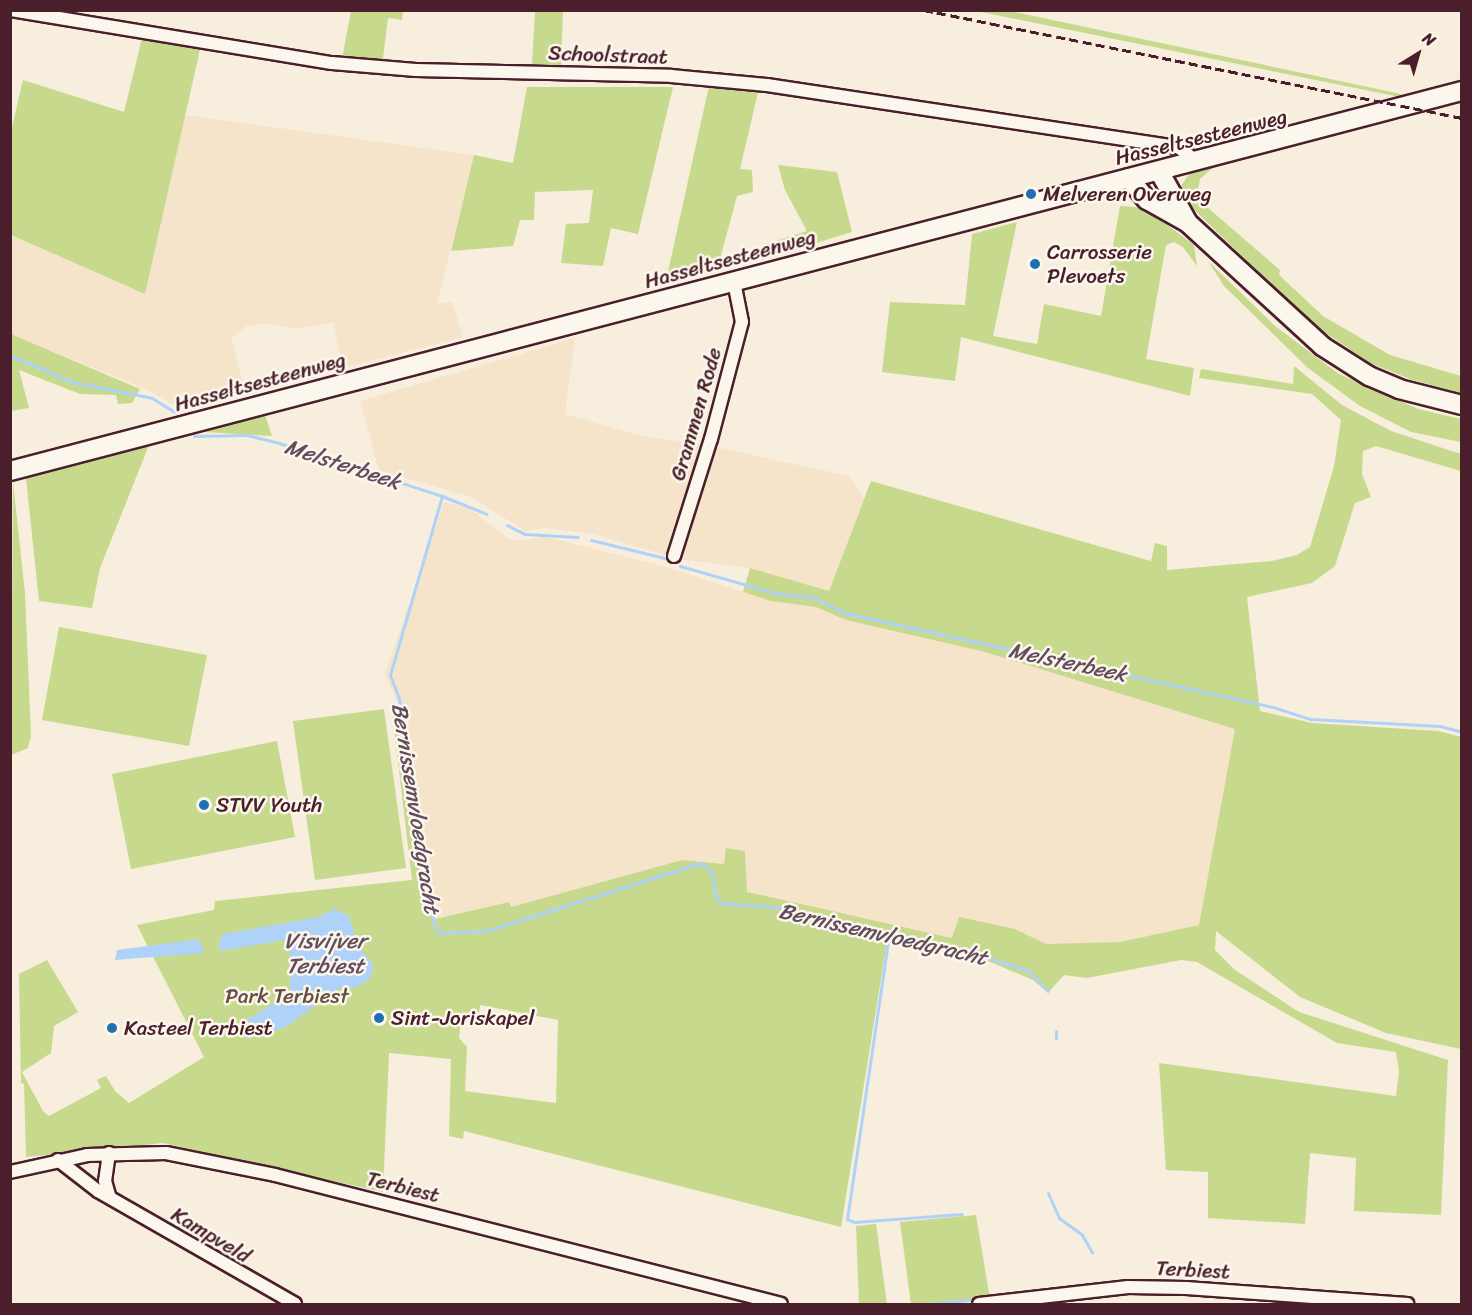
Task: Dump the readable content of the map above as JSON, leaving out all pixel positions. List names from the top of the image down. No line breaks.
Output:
{"streets":{"main road":["Hasseltsesteenweg"],"street":["Schoolstraat","Grammen Rode","Terbiest","Kampveld"]},"crossings":[["Schoolstraat","Hasseltsesteenweg"],["Hasseltsesteenweg","Grammen Rode"],["Terbiest","Kampveld"]],"water":["Melsterbeek","Bernissemvloedgracht","Visvijver Terbiest"],"parks":["Park Terbiest"],"places":["Melveren Overweg","Carrosserie Plevoets","STVV Youth","Sint-Joriskapel","Kasteel Terbiest"],"north":"top right"}
